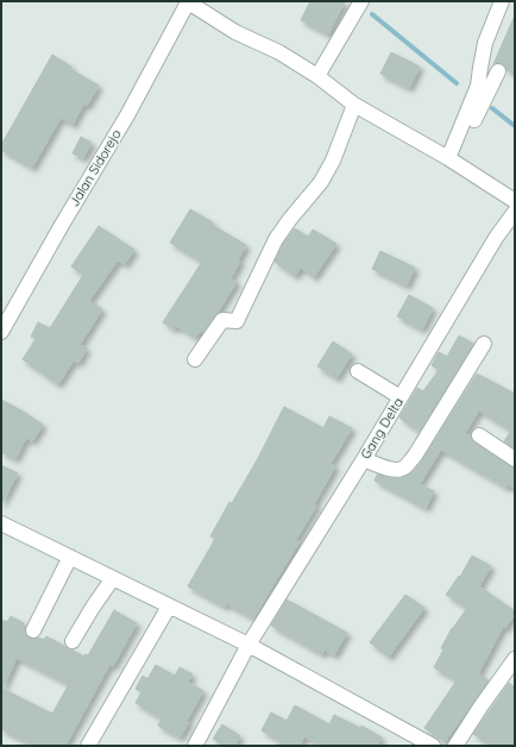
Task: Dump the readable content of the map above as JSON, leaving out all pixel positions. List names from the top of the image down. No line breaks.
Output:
{"streets":{"street":["Jalan Sidorejo","Gang Delta"]}}
